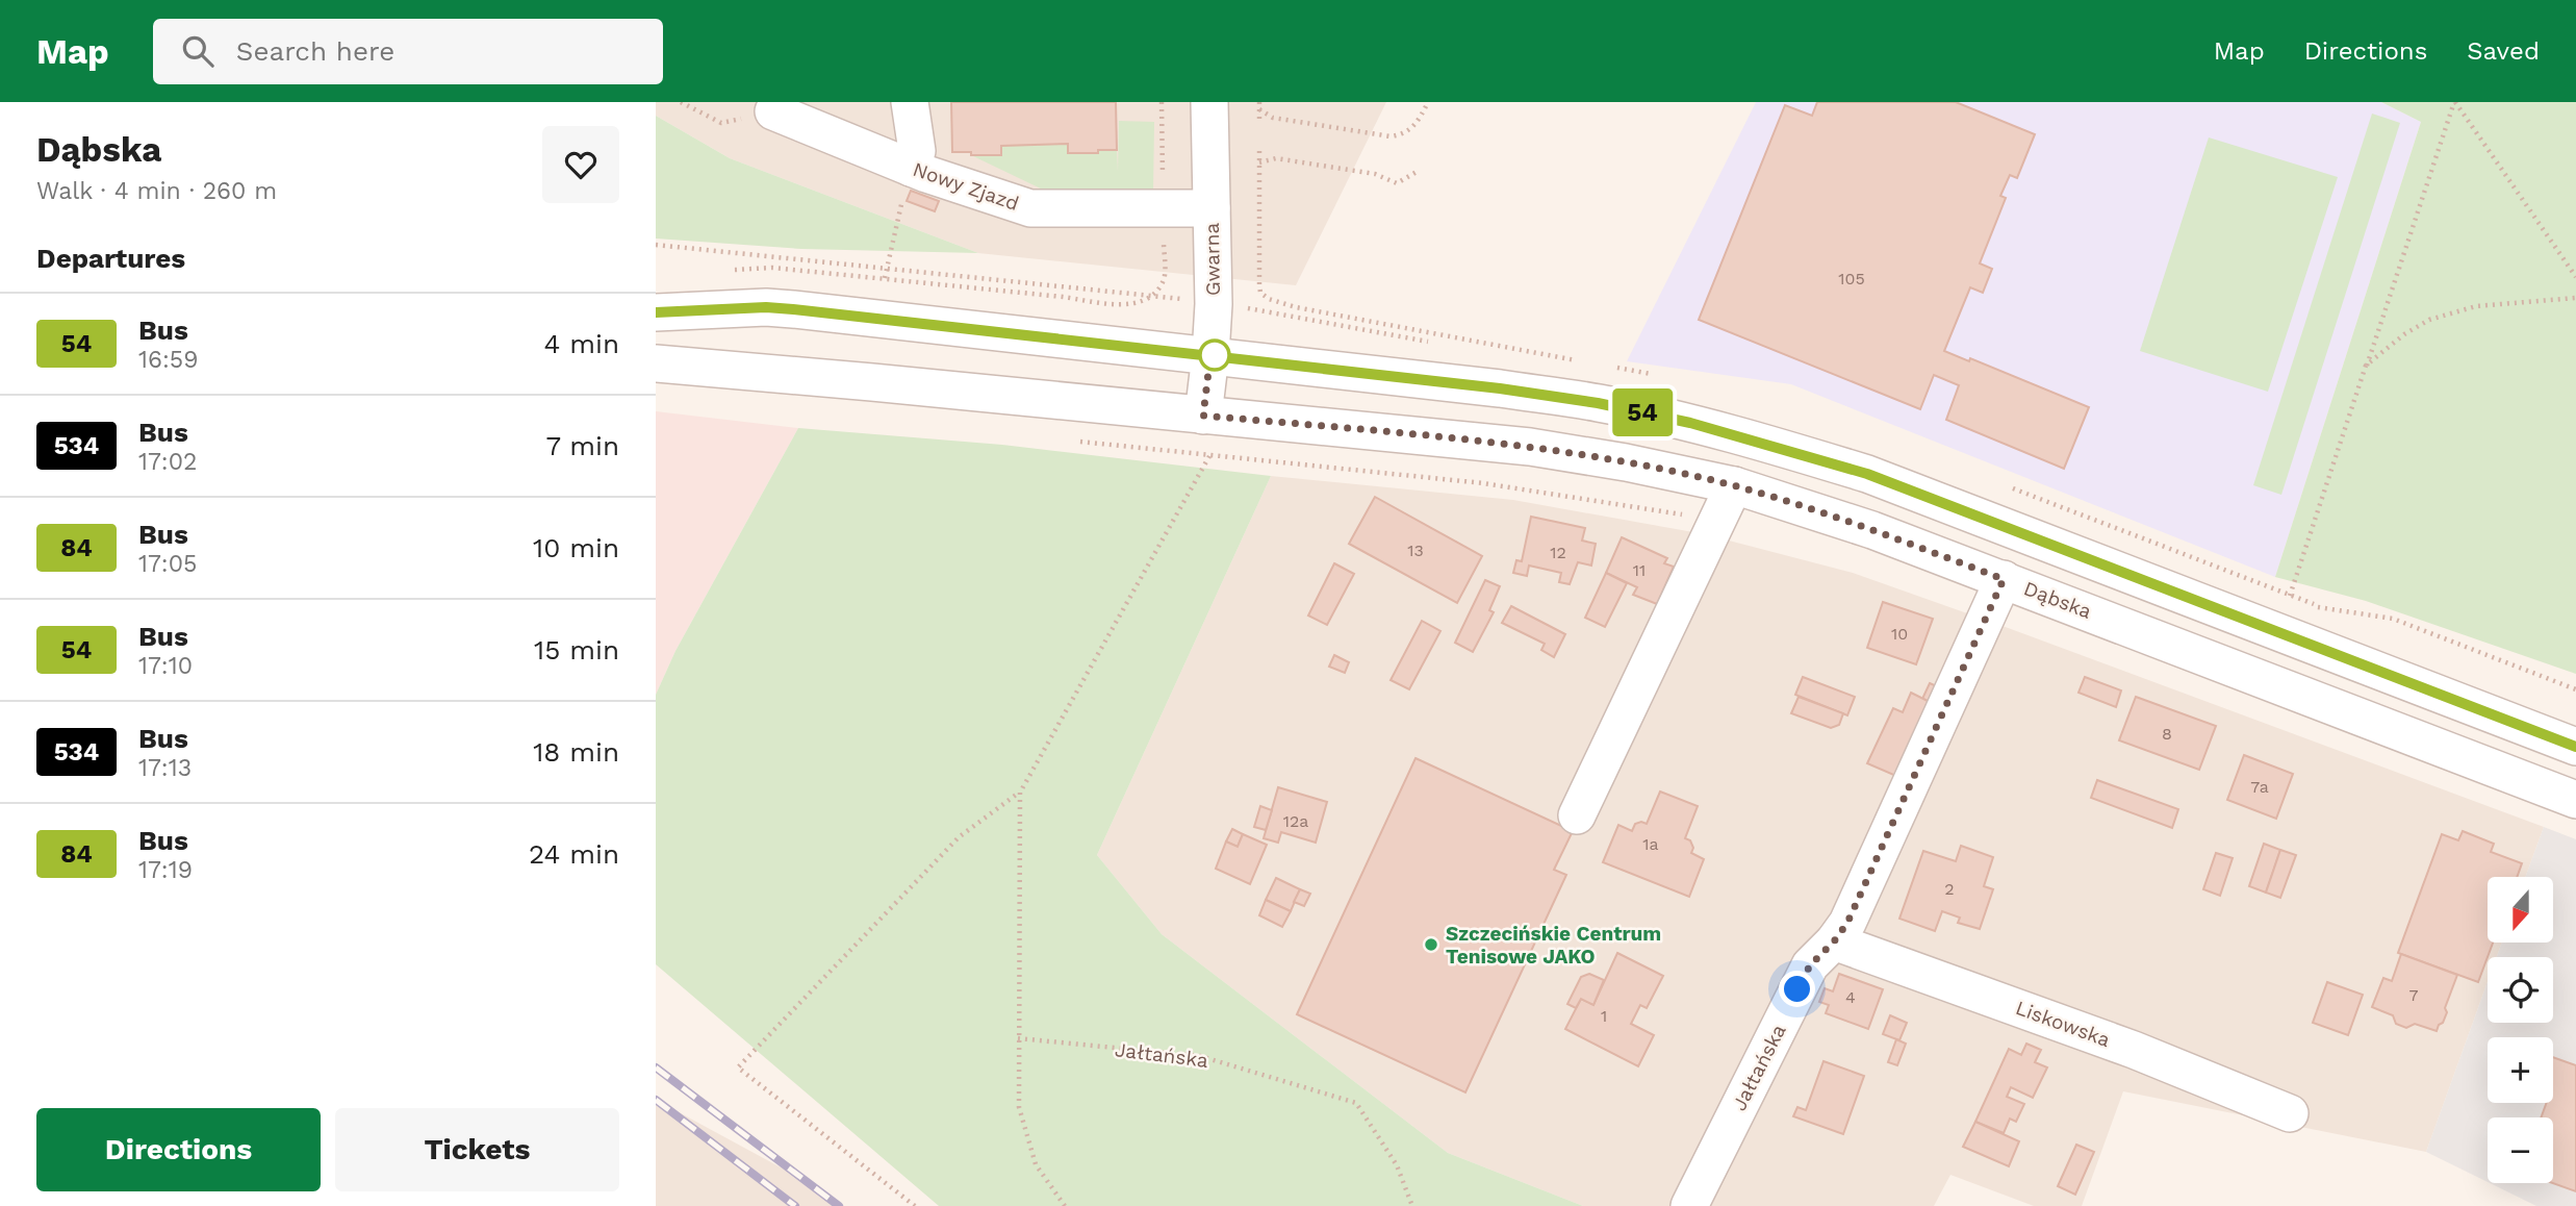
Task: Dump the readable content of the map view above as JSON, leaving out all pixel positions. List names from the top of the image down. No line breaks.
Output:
{"streets":{"street":["Nowy Zjazd","Gwarna","Dąbska","Liskowska","Jałtańska"]},"crossings":[["Nowy Zjazd","Gwarna"],["Gwarna","Dąbska"],["Dąbska","Jałtańska"],["Liskowska","Jałtańska"]],"places":["Szczecińskie Centrum Tenisowe JAKO"],"lines":["bus line 54"],"house_numbers":["105","13","12","11","10","8","7a","12a","1a","2","7","4","1"],"north":"bottom","page":{"header":"Map","search":"Search here","nav":["Map","Directions","Saved"],"heading":[["Dąbska","Walk · 4 min · 260 m"],"Departures"],"on_map":"54","list":[{"mark":"54","name":"Bus","note":"16:59","value":"4 min"},{"mark":"534","name":"Bus","note":"17:02","value":"7 min"},{"mark":"84","name":"Bus","note":"17:05","value":"10 min"},{"mark":"54","name":"Bus","note":"17:10","value":"15 min"},{"mark":"534","name":"Bus","note":"17:13","value":"18 min"},{"mark":"84","name":"Bus","note":"17:19","value":"24 min"}],"map_buttons":["+","−"],"buttons":["Directions","Tickets"]}}
